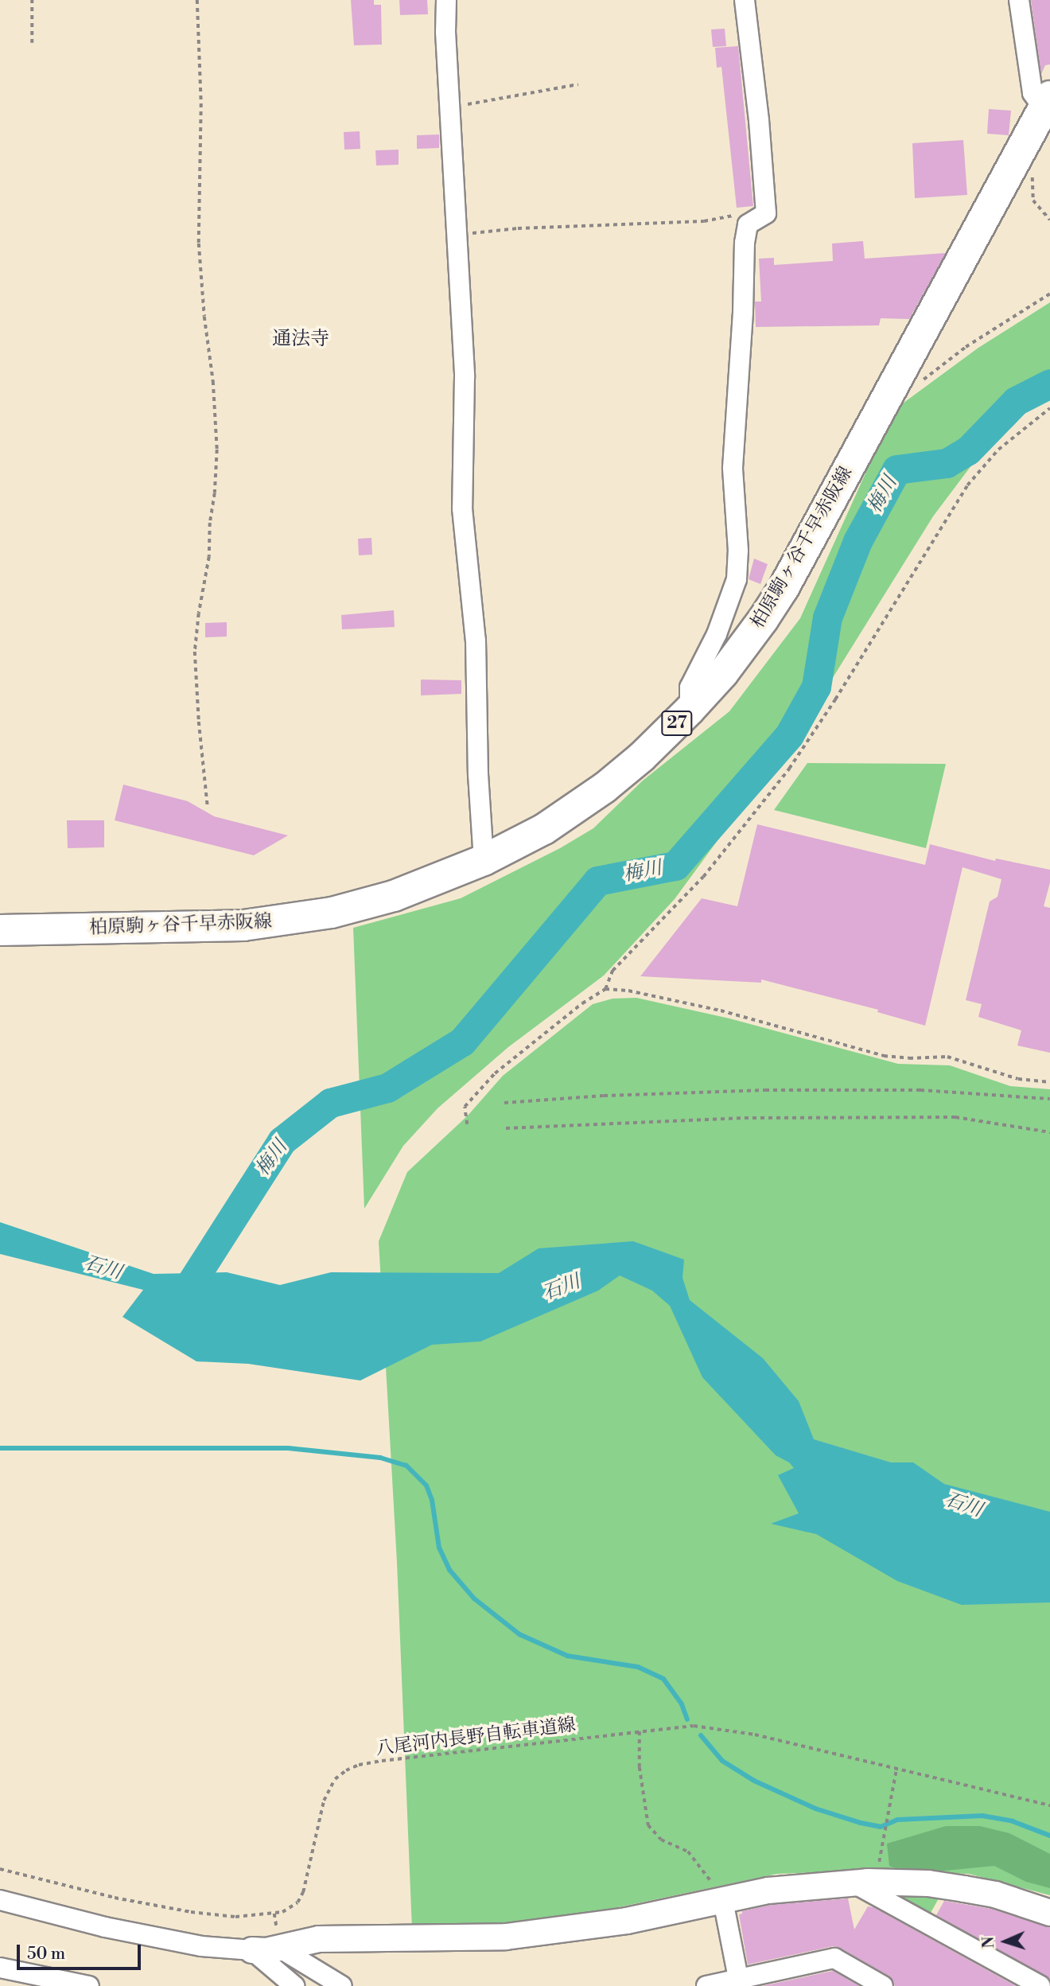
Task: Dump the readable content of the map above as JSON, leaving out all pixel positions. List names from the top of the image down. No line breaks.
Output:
{"streets":{"main road":["柏原駒ヶ谷千早赤阪線","27"],"path":["八尾河内長野自転車道線"]},"districts":["通法寺"],"water":["梅川","石川"],"scale_bar":"50 m","north":"left"}
